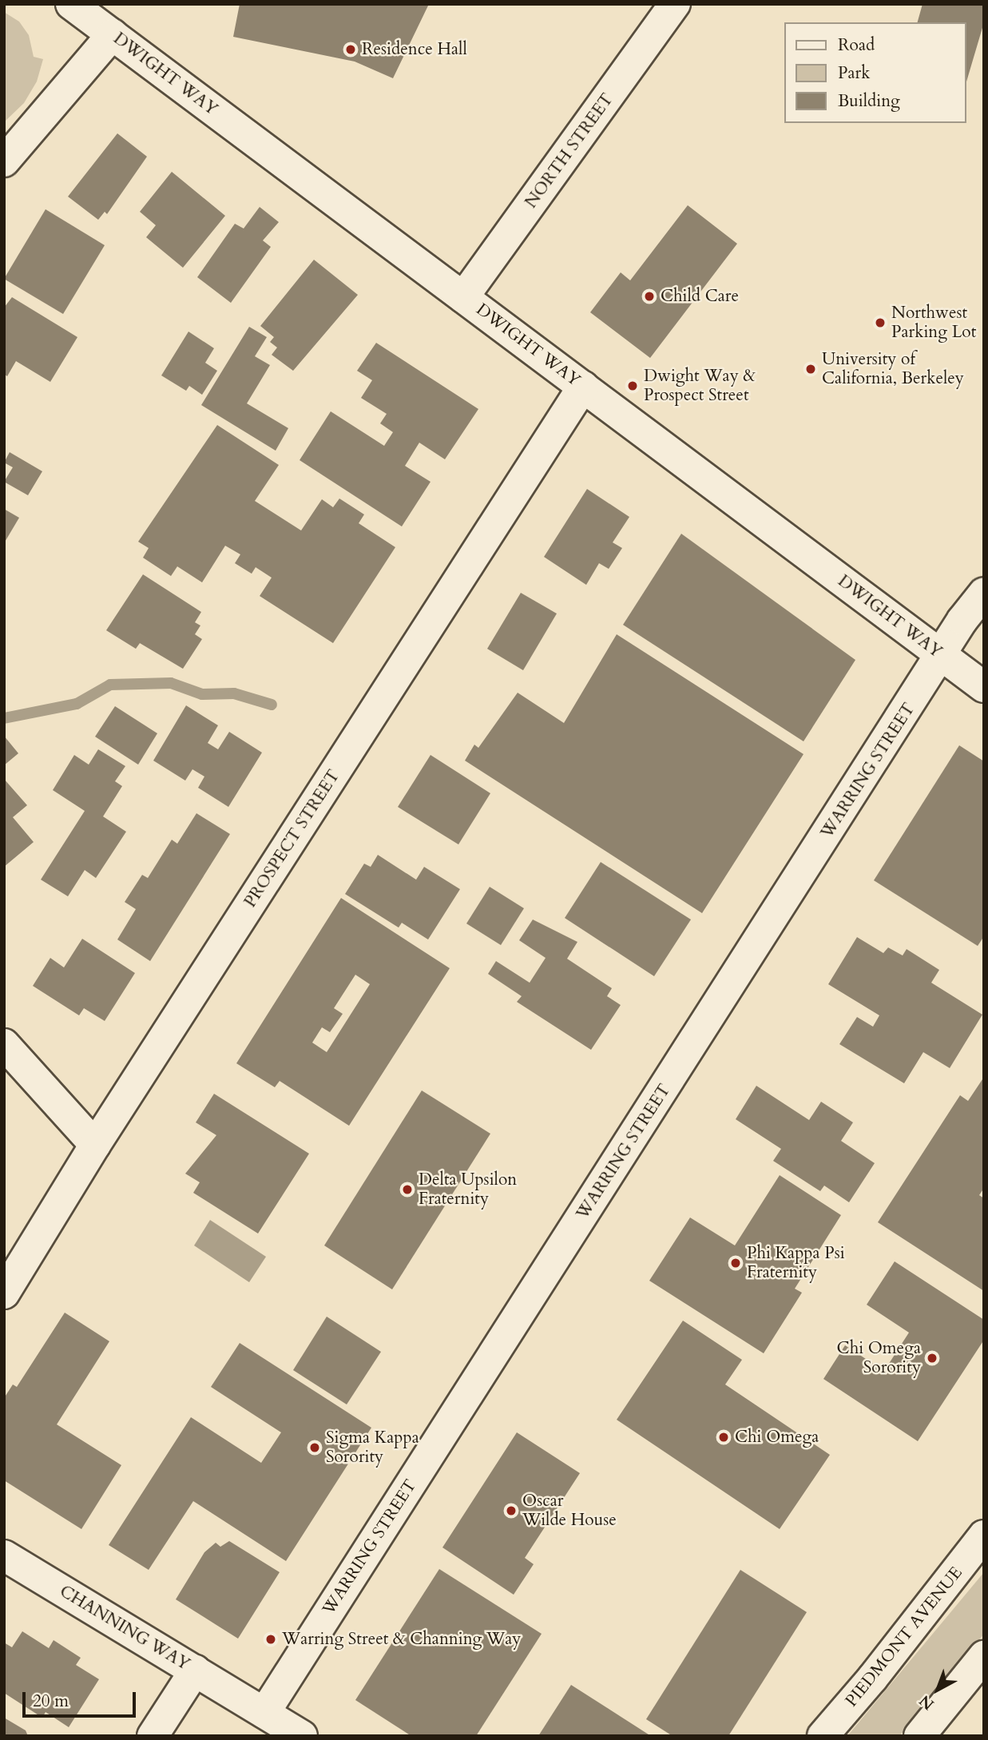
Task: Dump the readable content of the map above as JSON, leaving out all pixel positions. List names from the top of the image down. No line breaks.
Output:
{"streets":{"street":["DWIGHT WAY","NORTH STREET","WARRING STREET","PROSPECT STREET","CHANNING WAY","PIEDMONT AVENUE"]},"crossings":[["DWIGHT WAY","NORTH STREET"],["DWIGHT WAY","WARRING STREET"],["DWIGHT WAY","PROSPECT STREET"],["WARRING STREET","CHANNING WAY"]],"places":["Residence Hall","Child Care","Northwest Parking Lot","University of California, Berkeley","Dwight Way & Prospect Street","Delta Upsilon Fraternity","Phi Kappa Psi Fraternity","Chi Omega Sorority","Chi Omega","Sigma Kappa Sorority","Oscar Wilde House","Warring Street & Channing Way"],"legend":["Road","Park","Building"],"scale_bar":"20 m","north":"bottom left"}
